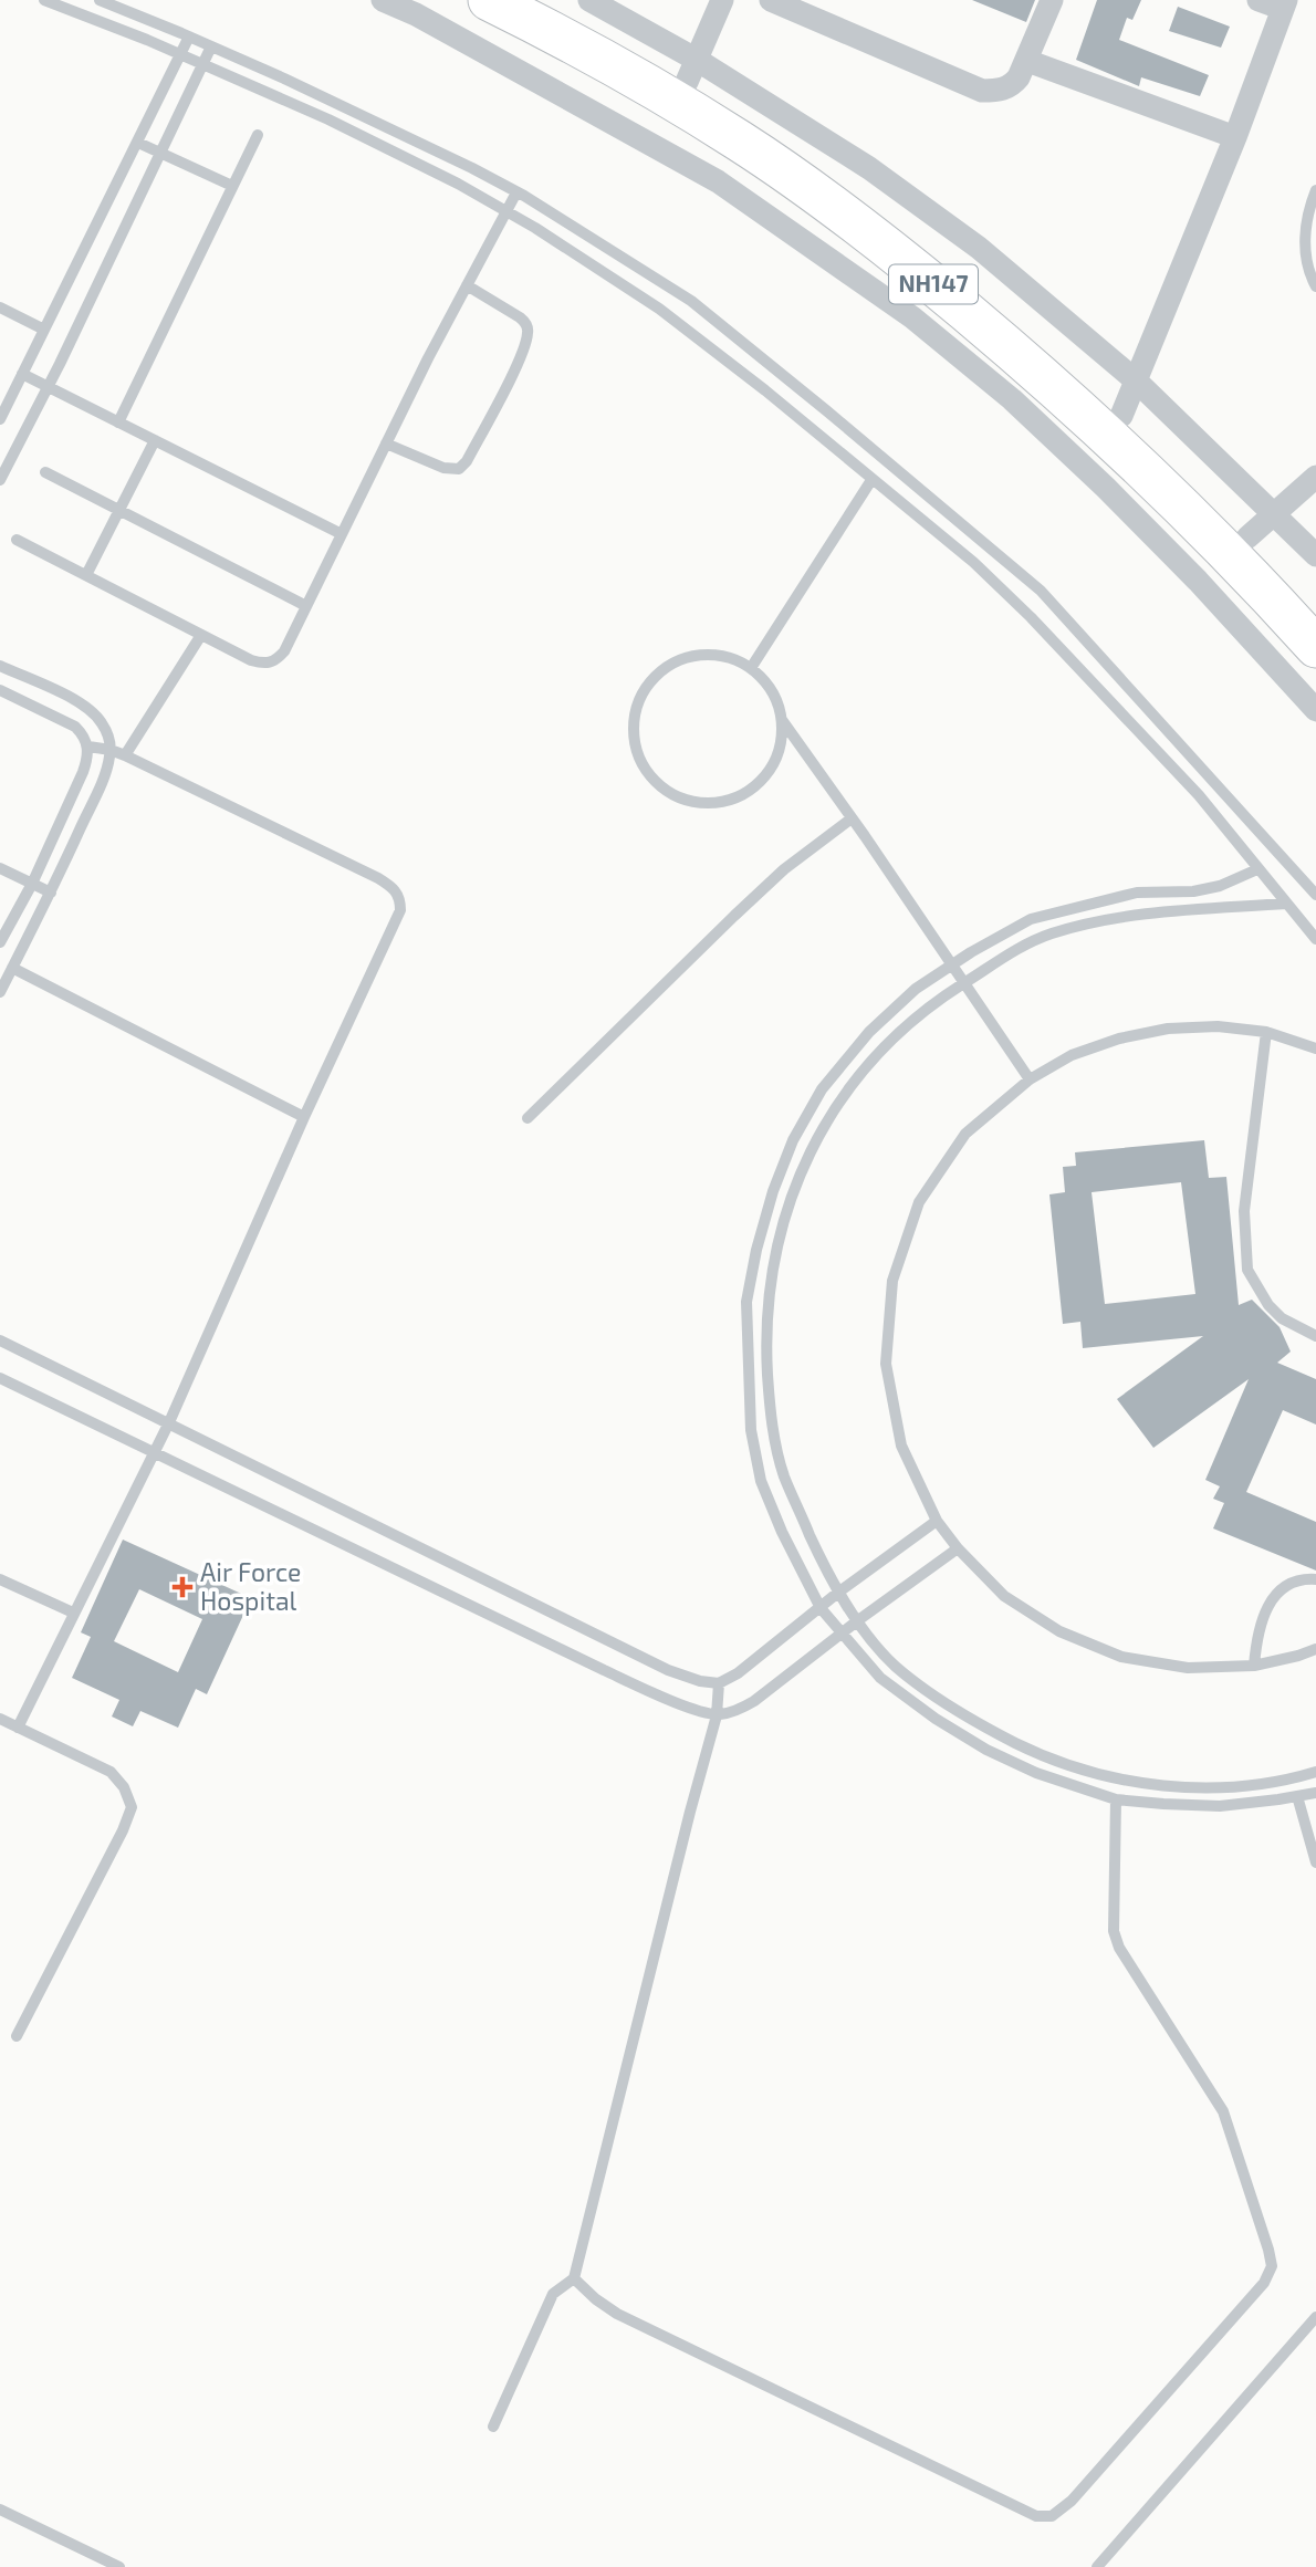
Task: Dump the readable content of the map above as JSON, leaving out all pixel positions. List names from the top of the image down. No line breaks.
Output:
{"streets":{"highway":["NH147"]},"places":{"health":["Air Force Hospital"]}}
